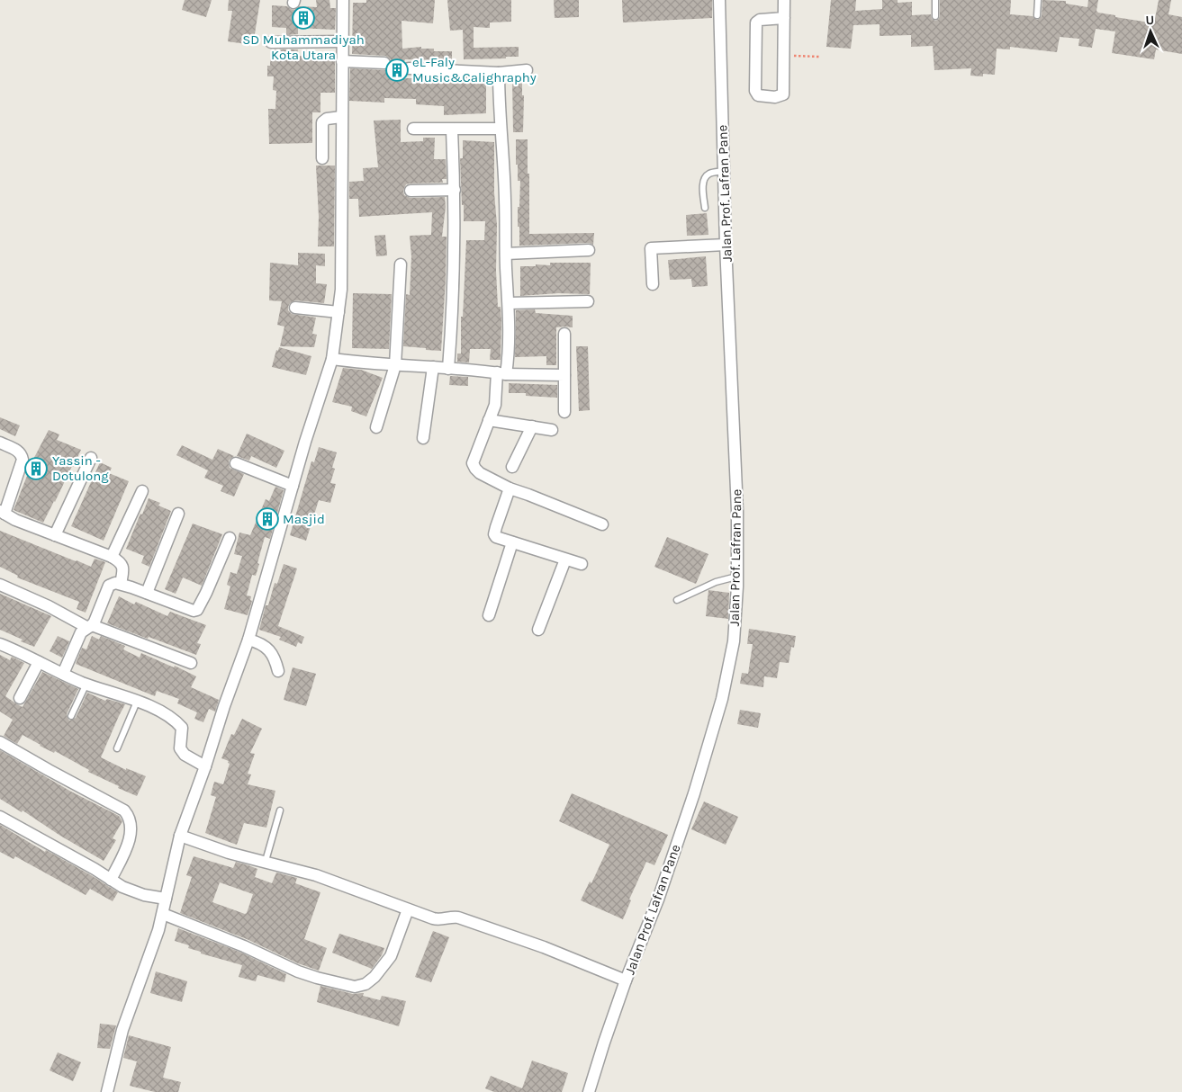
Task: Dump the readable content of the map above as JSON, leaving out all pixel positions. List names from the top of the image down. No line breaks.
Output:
{"streets":{"street":["Jalan Prof. Lafran Pane"]},"places":{"building":["SD Muhammadiyah Kota Utara","eL-Faly Music&Calighraphy","Yassin - Dotulong","Masjid"]},"north":"top"}
